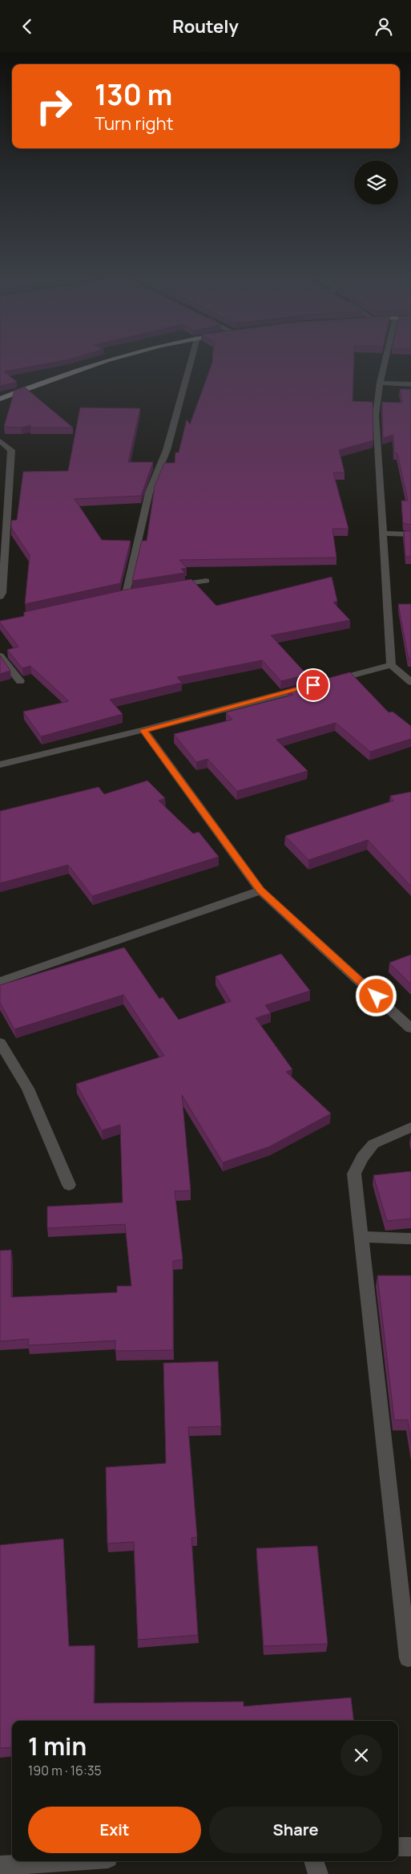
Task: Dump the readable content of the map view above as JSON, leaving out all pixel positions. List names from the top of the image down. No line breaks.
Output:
{"page":{"header":"Routely","turn":["130 m","Turn right"],"heading":["1 min","190 m · 16:35"],"buttons":["Exit","Share"]}}
